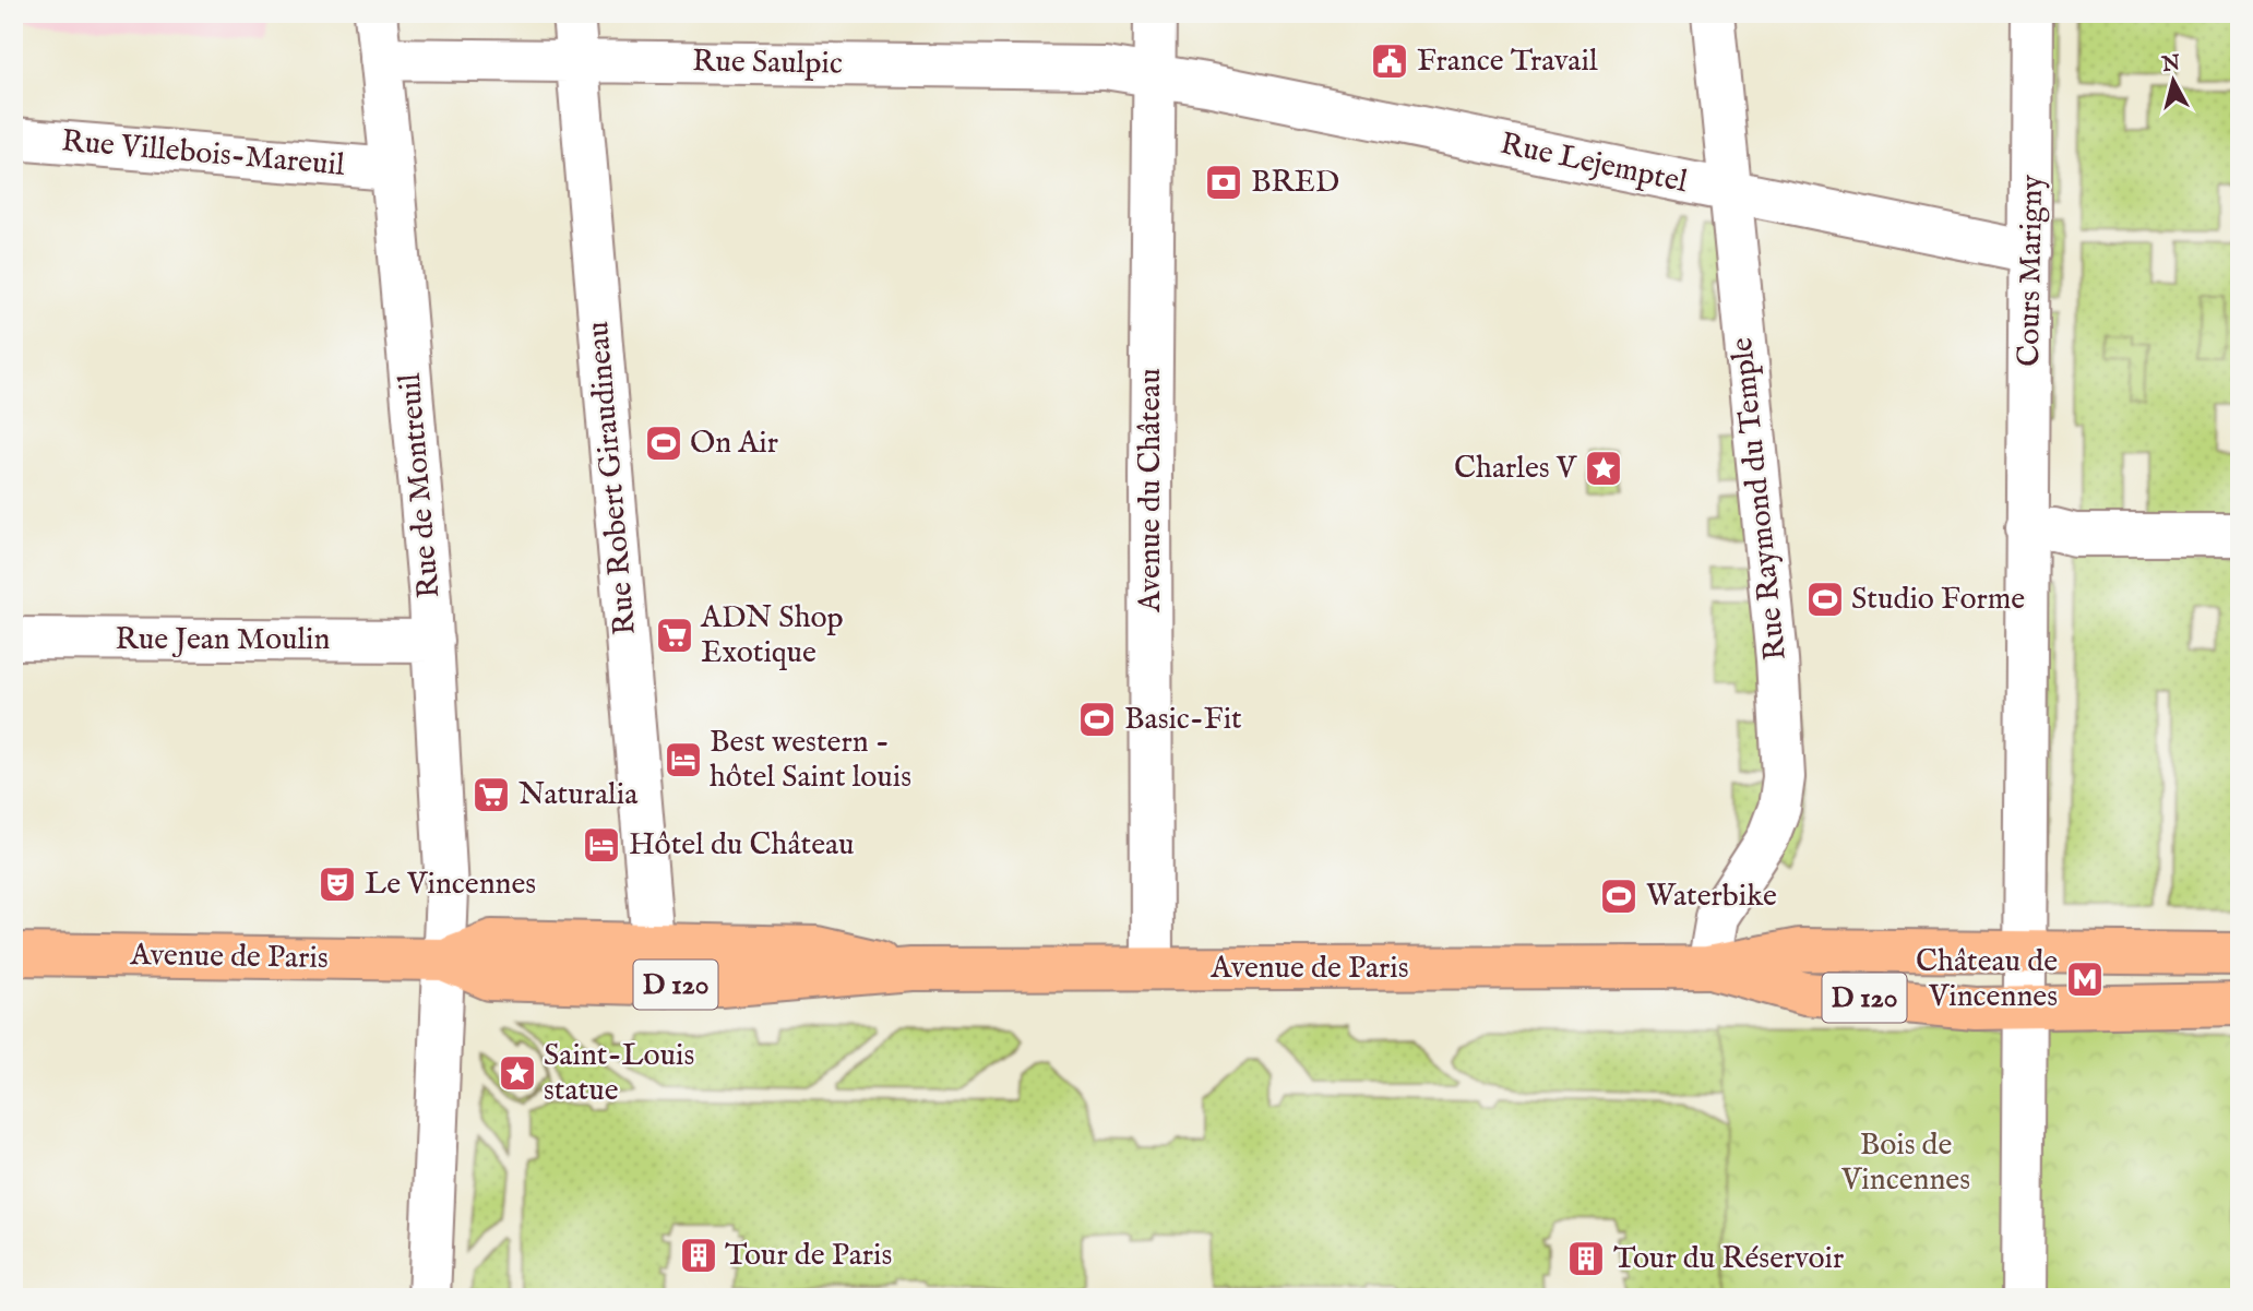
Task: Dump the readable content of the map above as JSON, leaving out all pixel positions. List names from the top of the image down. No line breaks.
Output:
{"streets":{"main road":["Avenue de Paris","D 120"],"street":["Rue Saulpic","Rue Villebois-Mareuil","Rue Lejemptel","Cours Marigny","Rue Robert Giraudineau","Rue de Montreuil","Avenue du Château","Rue Raymond du Temple","Rue Jean Moulin"]},"crossings":[["Rue Saulpic","Rue Lejemptel"],["Rue Saulpic","Rue Robert Giraudineau"],["Rue Saulpic","Rue de Montreuil"],["Rue Saulpic","Avenue du Château"],["Rue Villebois-Mareuil","Rue de Montreuil"],["Rue Lejemptel","Cours Marigny"],["Rue Lejemptel","Avenue du Château"],["Rue Lejemptel","Rue Raymond du Temple"],["Cours Marigny","Avenue de Paris"],["Rue Robert Giraudineau","Avenue de Paris"],["Rue de Montreuil","Rue Jean Moulin"],["Rue de Montreuil","Avenue de Paris"],["Avenue du Château","Avenue de Paris"],["Rue Raymond du Temple","Avenue de Paris"]],"parks":["Bois de Vincennes"],"places":{"public building":["France Travail"],"bank":["BRED"],"sports":["On Air","Studio Forme","Basic-Fit","Waterbike"],"place":["Charles V","Saint-Louis statue"],"supermarket":["ADN Shop Exotique","Naturalia"],"hotel":["Best western - hôtel Saint louis","Hôtel du Château"],"theatre":["Le Vincennes"],"metro station":["Château de Vincennes"],"building":["Tour de Paris","Tour du Réservoir"]},"north":"top"}
